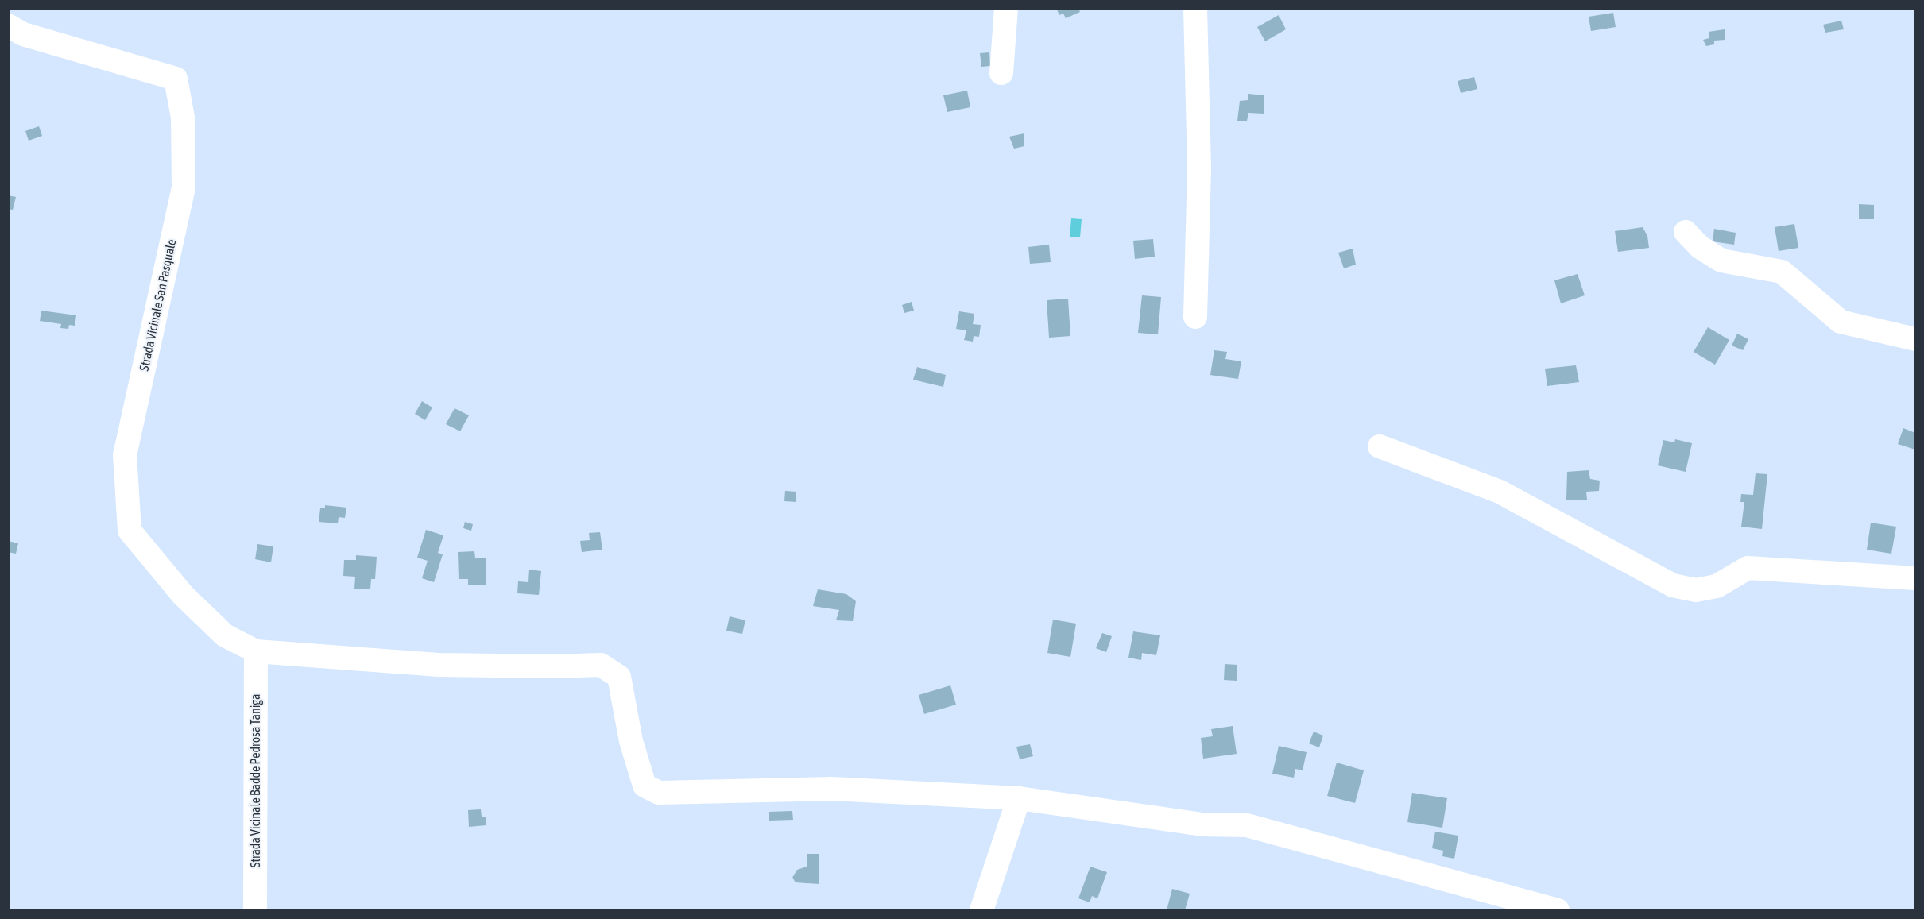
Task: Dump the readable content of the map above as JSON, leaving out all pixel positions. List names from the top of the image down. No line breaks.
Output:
{"streets":{"street":["Strada Vicinale San Pasquale","Strada Vicinale Badde Pedrosa Taniga"]},"crossings":[["Strada Vicinale San Pasquale","Strada Vicinale Badde Pedrosa Taniga"]]}
